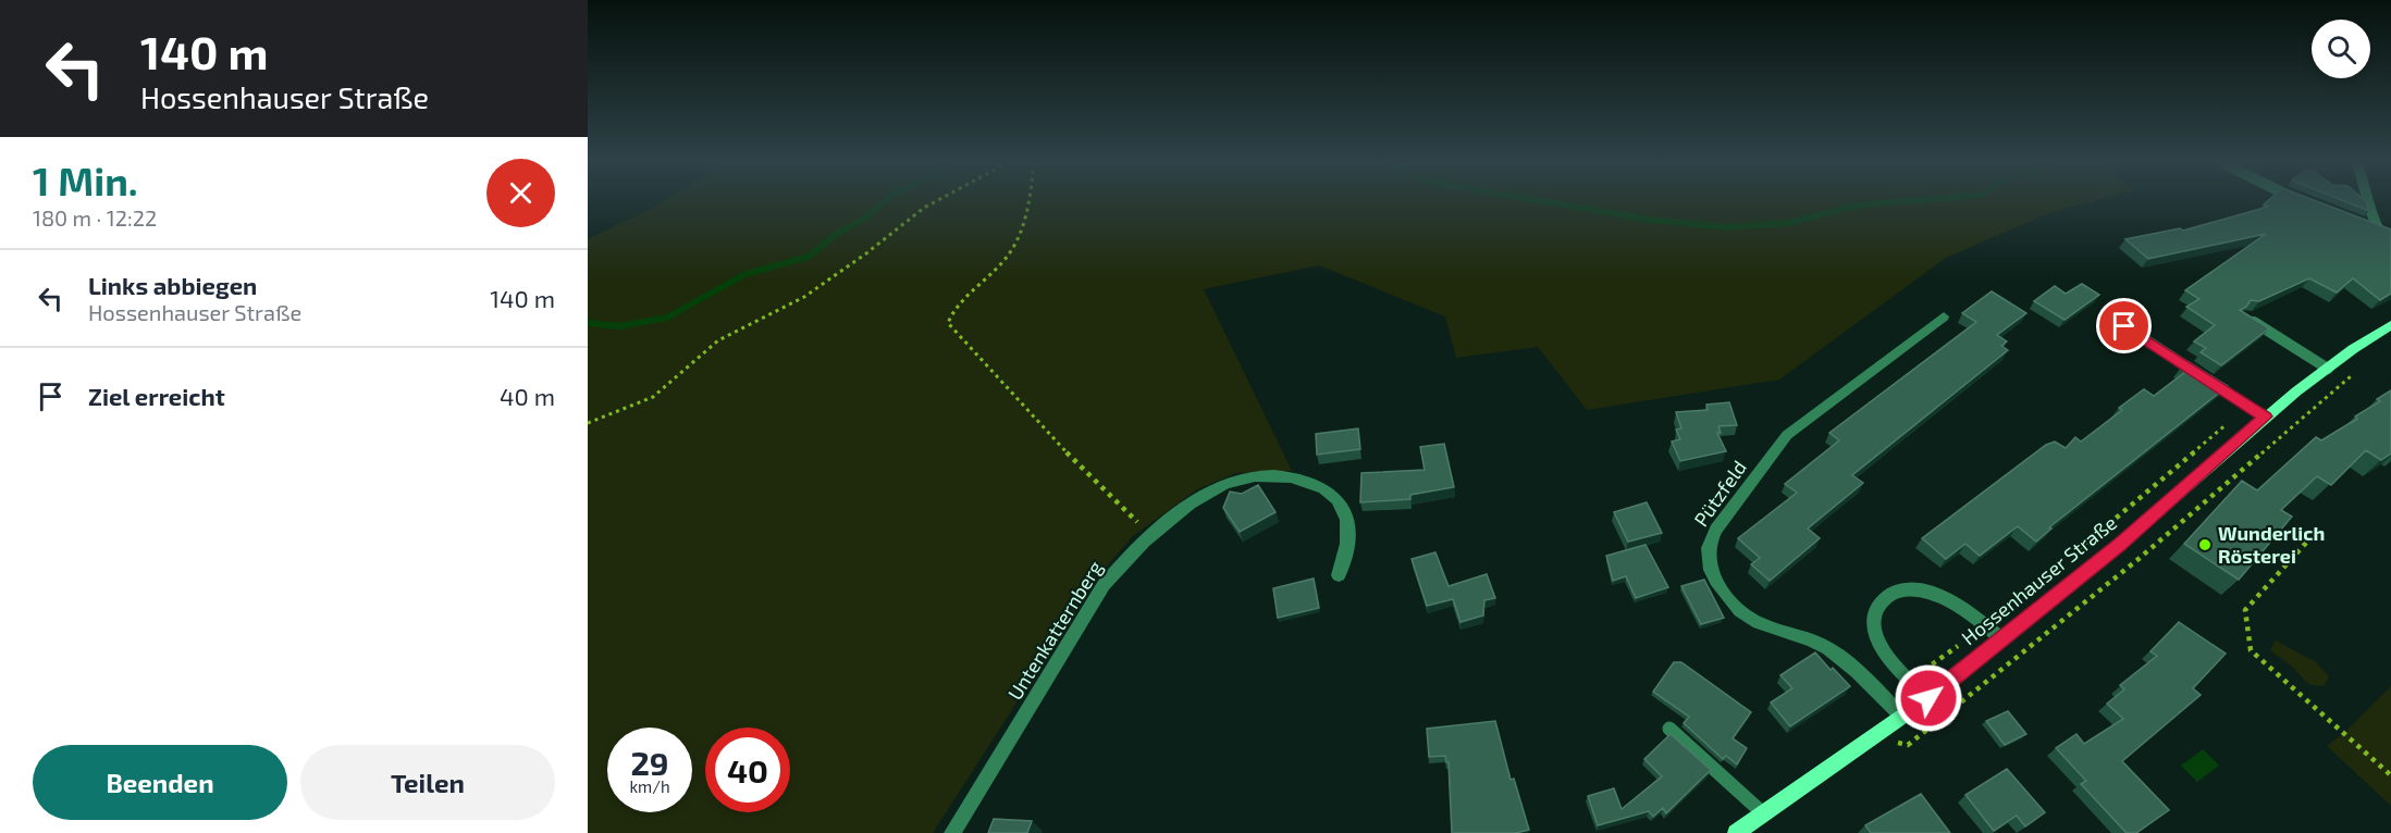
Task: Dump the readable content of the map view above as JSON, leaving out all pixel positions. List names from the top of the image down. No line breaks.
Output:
{"streets":{"street":["Pützfeld","Hossenhauser Straße","Untenkatternberg"]},"crossings":[["Pützfeld","Hossenhauser Straße"]],"places":["Wunderlich Rösterei"],"page":{"turn":["140 m","Hossenhauser Straße"],"heading":["1 Min.","180 m · 12:22"],"list":[{"name":"Links abbiegen","note":"Hossenhauser Straße","value":"140 m"},{"name":"Ziel erreicht","value":"40 m"}],"speed":"29 km/h","limit":"40","buttons":["Beenden","Teilen"]}}
